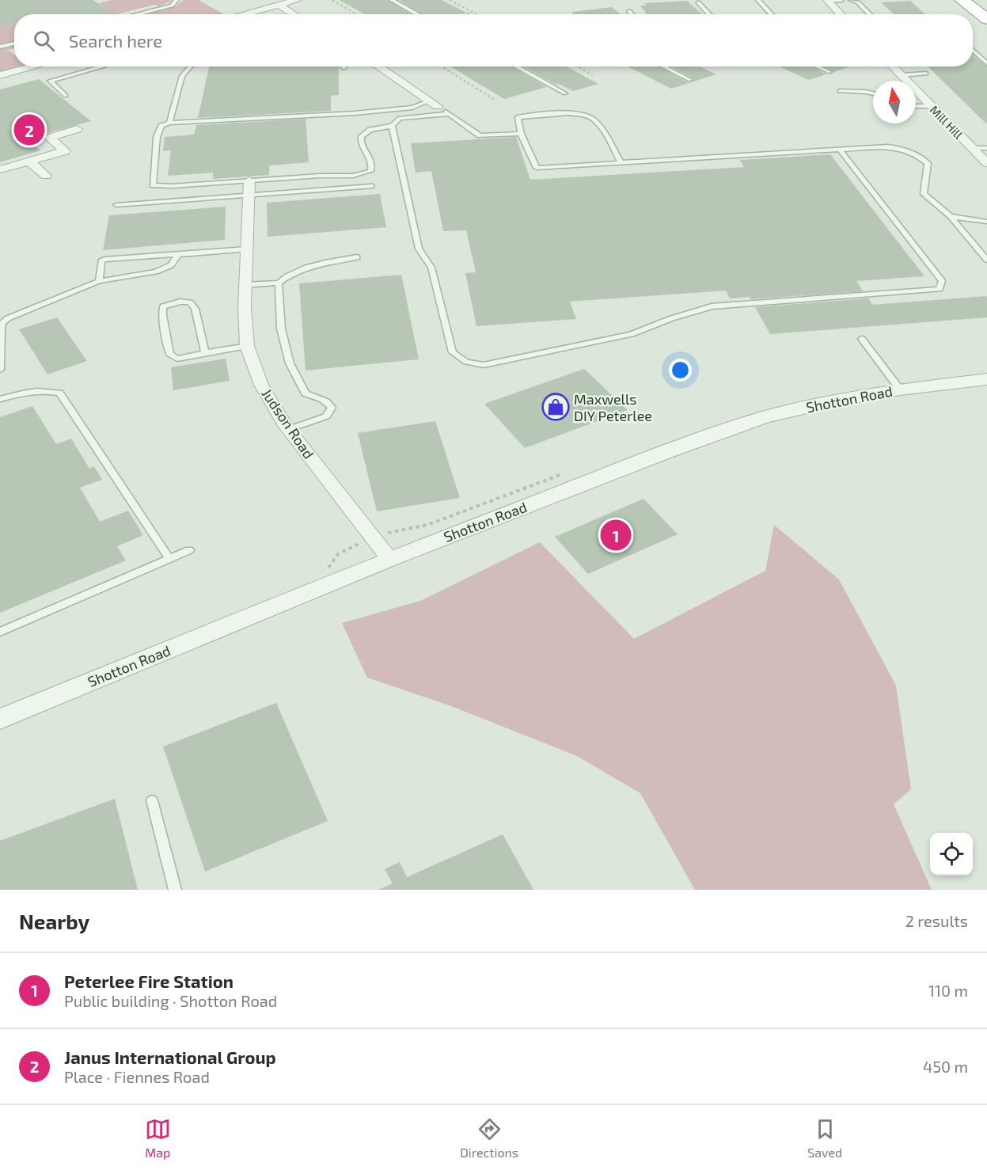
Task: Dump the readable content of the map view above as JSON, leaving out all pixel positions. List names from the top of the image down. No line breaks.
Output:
{"streets":{"street":["Mill Hill","Shotton Road","Judson Road"]},"crossings":[["Shotton Road","Judson Road"]],"places":{"shop":["Maxwells DIY Peterlee"]},"north":"top","page":{"search":"Search here","pins":["2","1"],"heading":["Nearby","2 results"],"list":[{"mark":"1","name":"Peterlee Fire Station","note":"Public building · Shotton Road","value":"110 m"},{"mark":"2","name":"Janus International Group","note":"Place · Fiennes Road","value":"450 m"}],"nav":["Map","Directions","Saved"]}}
